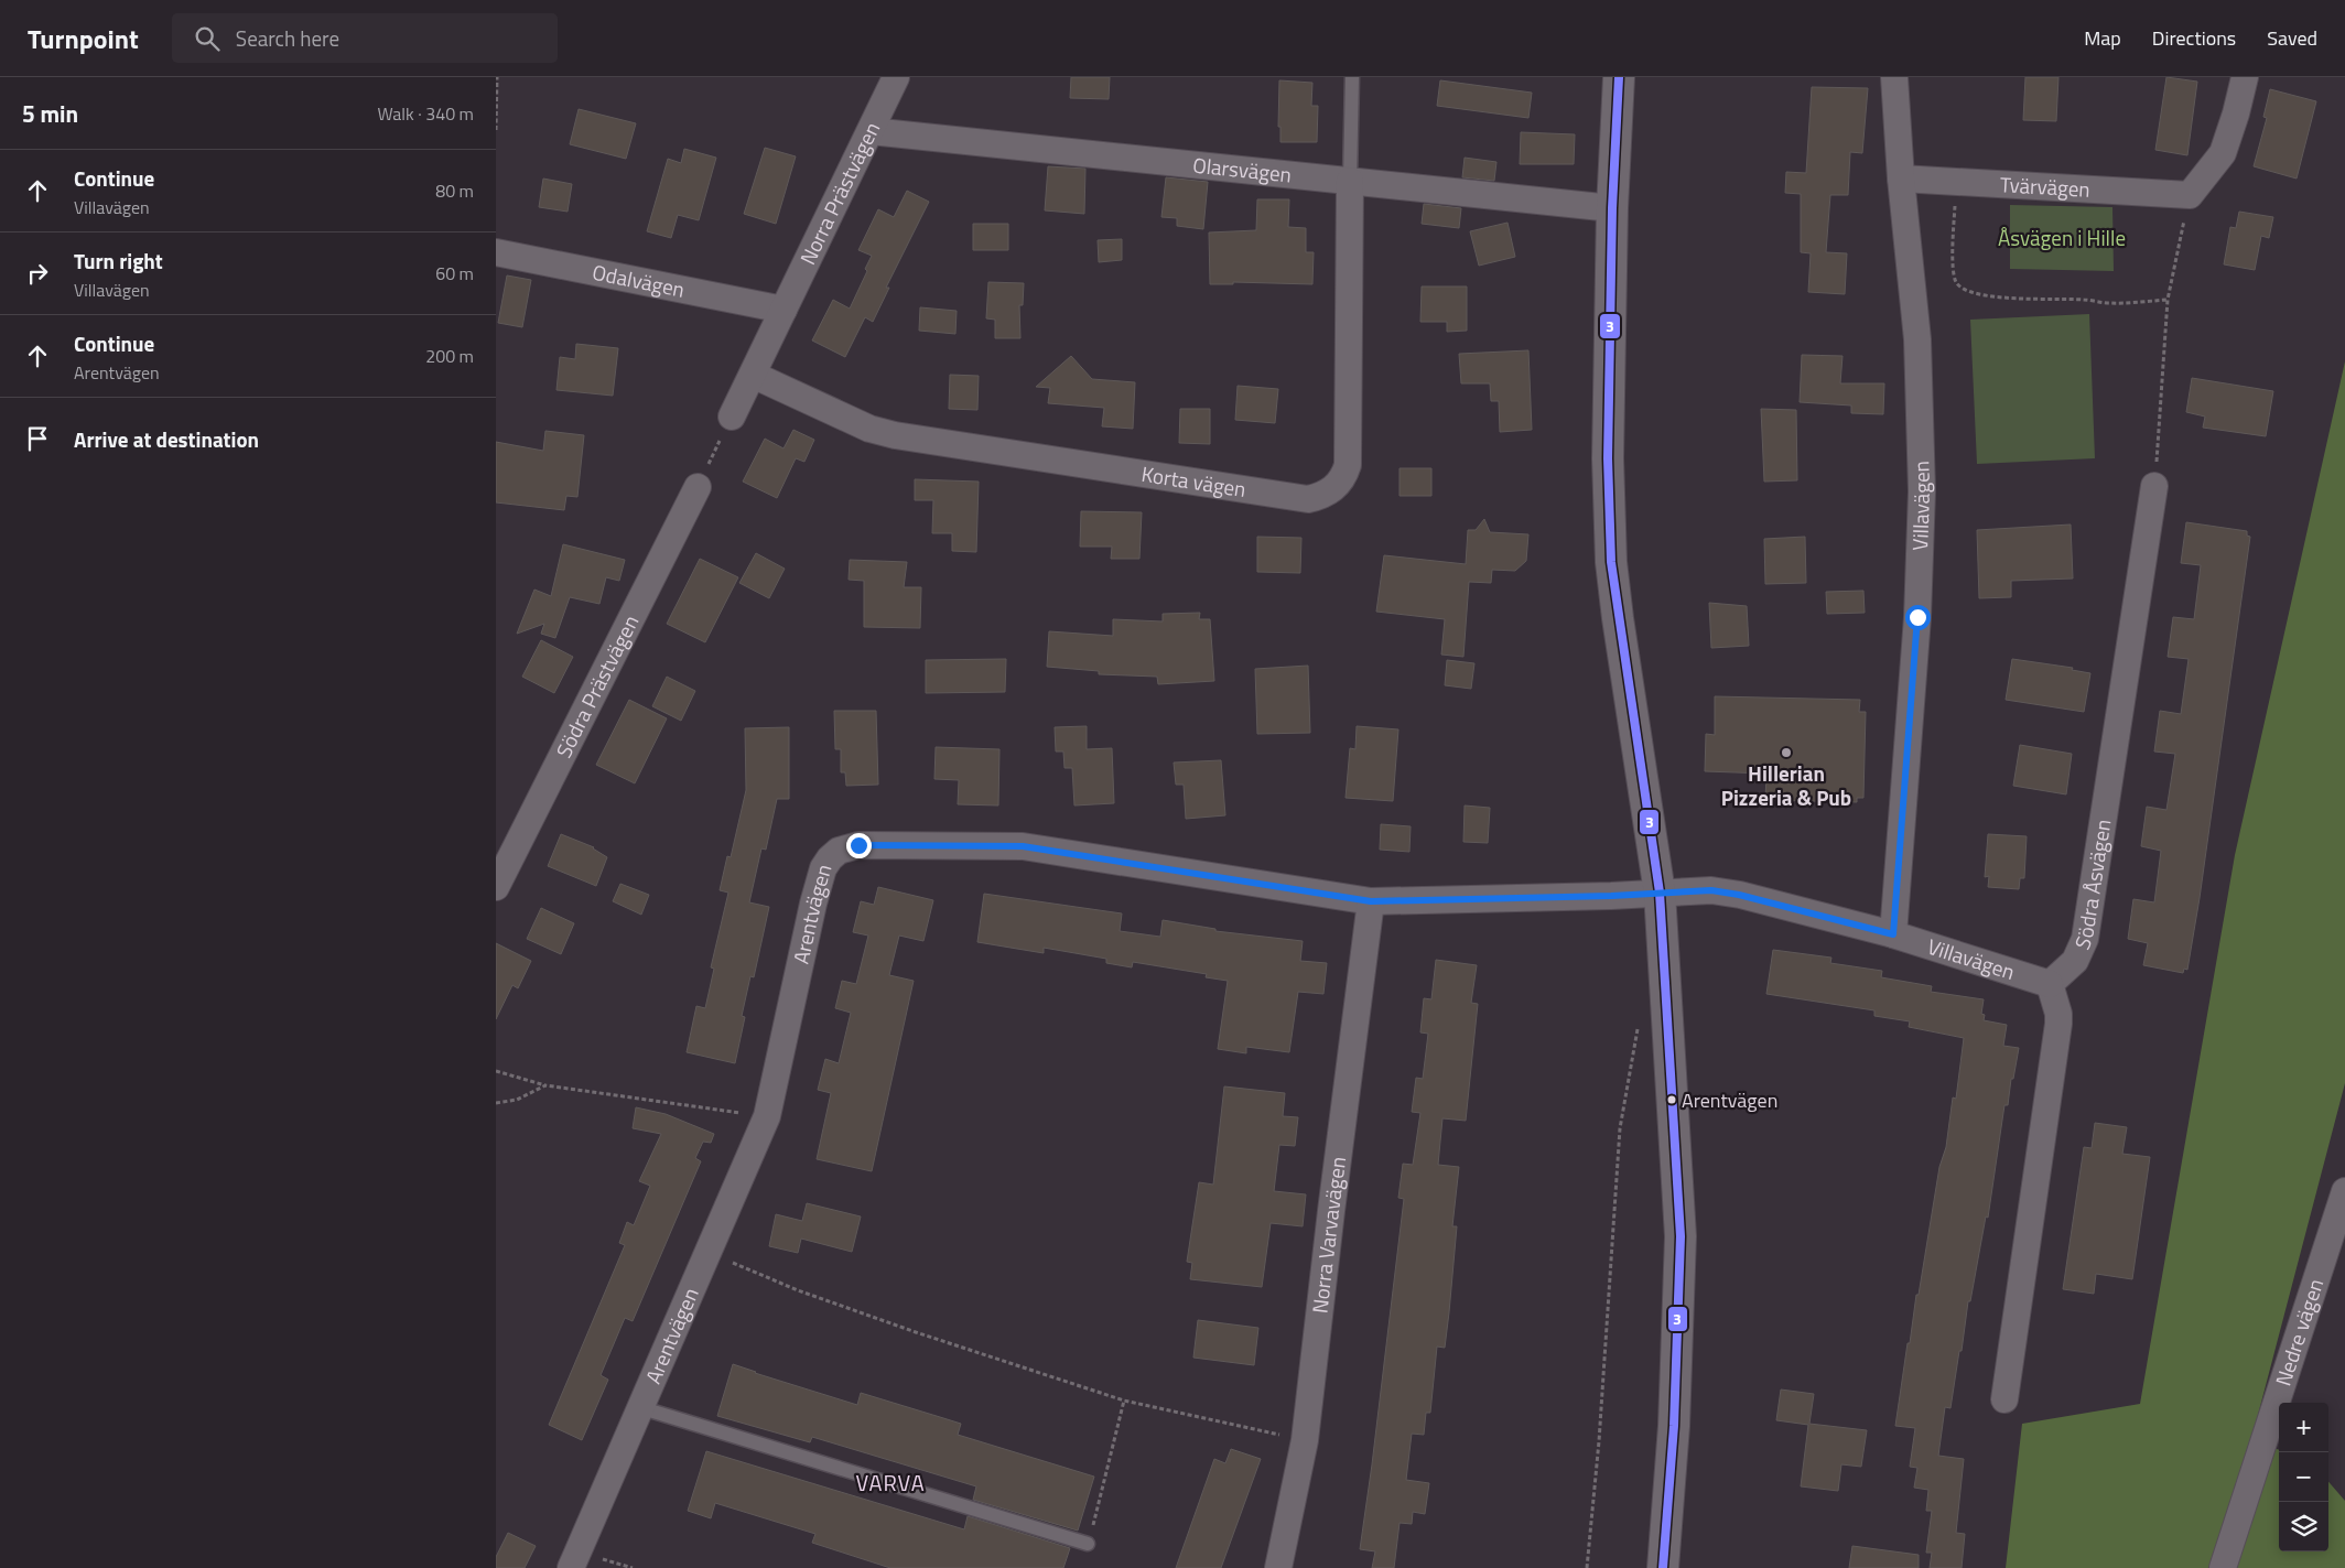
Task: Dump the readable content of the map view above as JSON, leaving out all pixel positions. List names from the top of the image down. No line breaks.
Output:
{"streets":{"street":["Olarsvägen","Tvärvägen","Norra Prästvägen","Odalvägen","Korta vägen","Villavägen","Södra Prästvägen","Södra Åsvägen","Arentvägen","Norra Varvavägen","Nedre vägen"]},"crossings":[["Olarsvägen","Norra Prästvägen"],["Olarsvägen","Korta vägen"],["Tvärvägen","Villavägen"],["Norra Prästvägen","Odalvägen"],["Villavägen","Södra Åsvägen"],["Villavägen","Arentvägen"],["Arentvägen","Norra Varvavägen"]],"districts":["VARVA"],"parks":["Åsvägen i Hille"],"places":["Hillerian Pizzeria & Pub","Arentvägen"],"lines":["transit line 3"],"page":{"header":"Turnpoint","search":"Search here","nav":["Map","Directions","Saved"],"heading":["5 min","Walk · 340 m"],"list":[["Continue","Villavägen","80 m"],["Turn right","Villavägen","60 m"],["Continue","Arentvägen","200 m"],"Arrive at destination"],"map_buttons":["+","−"]}}
